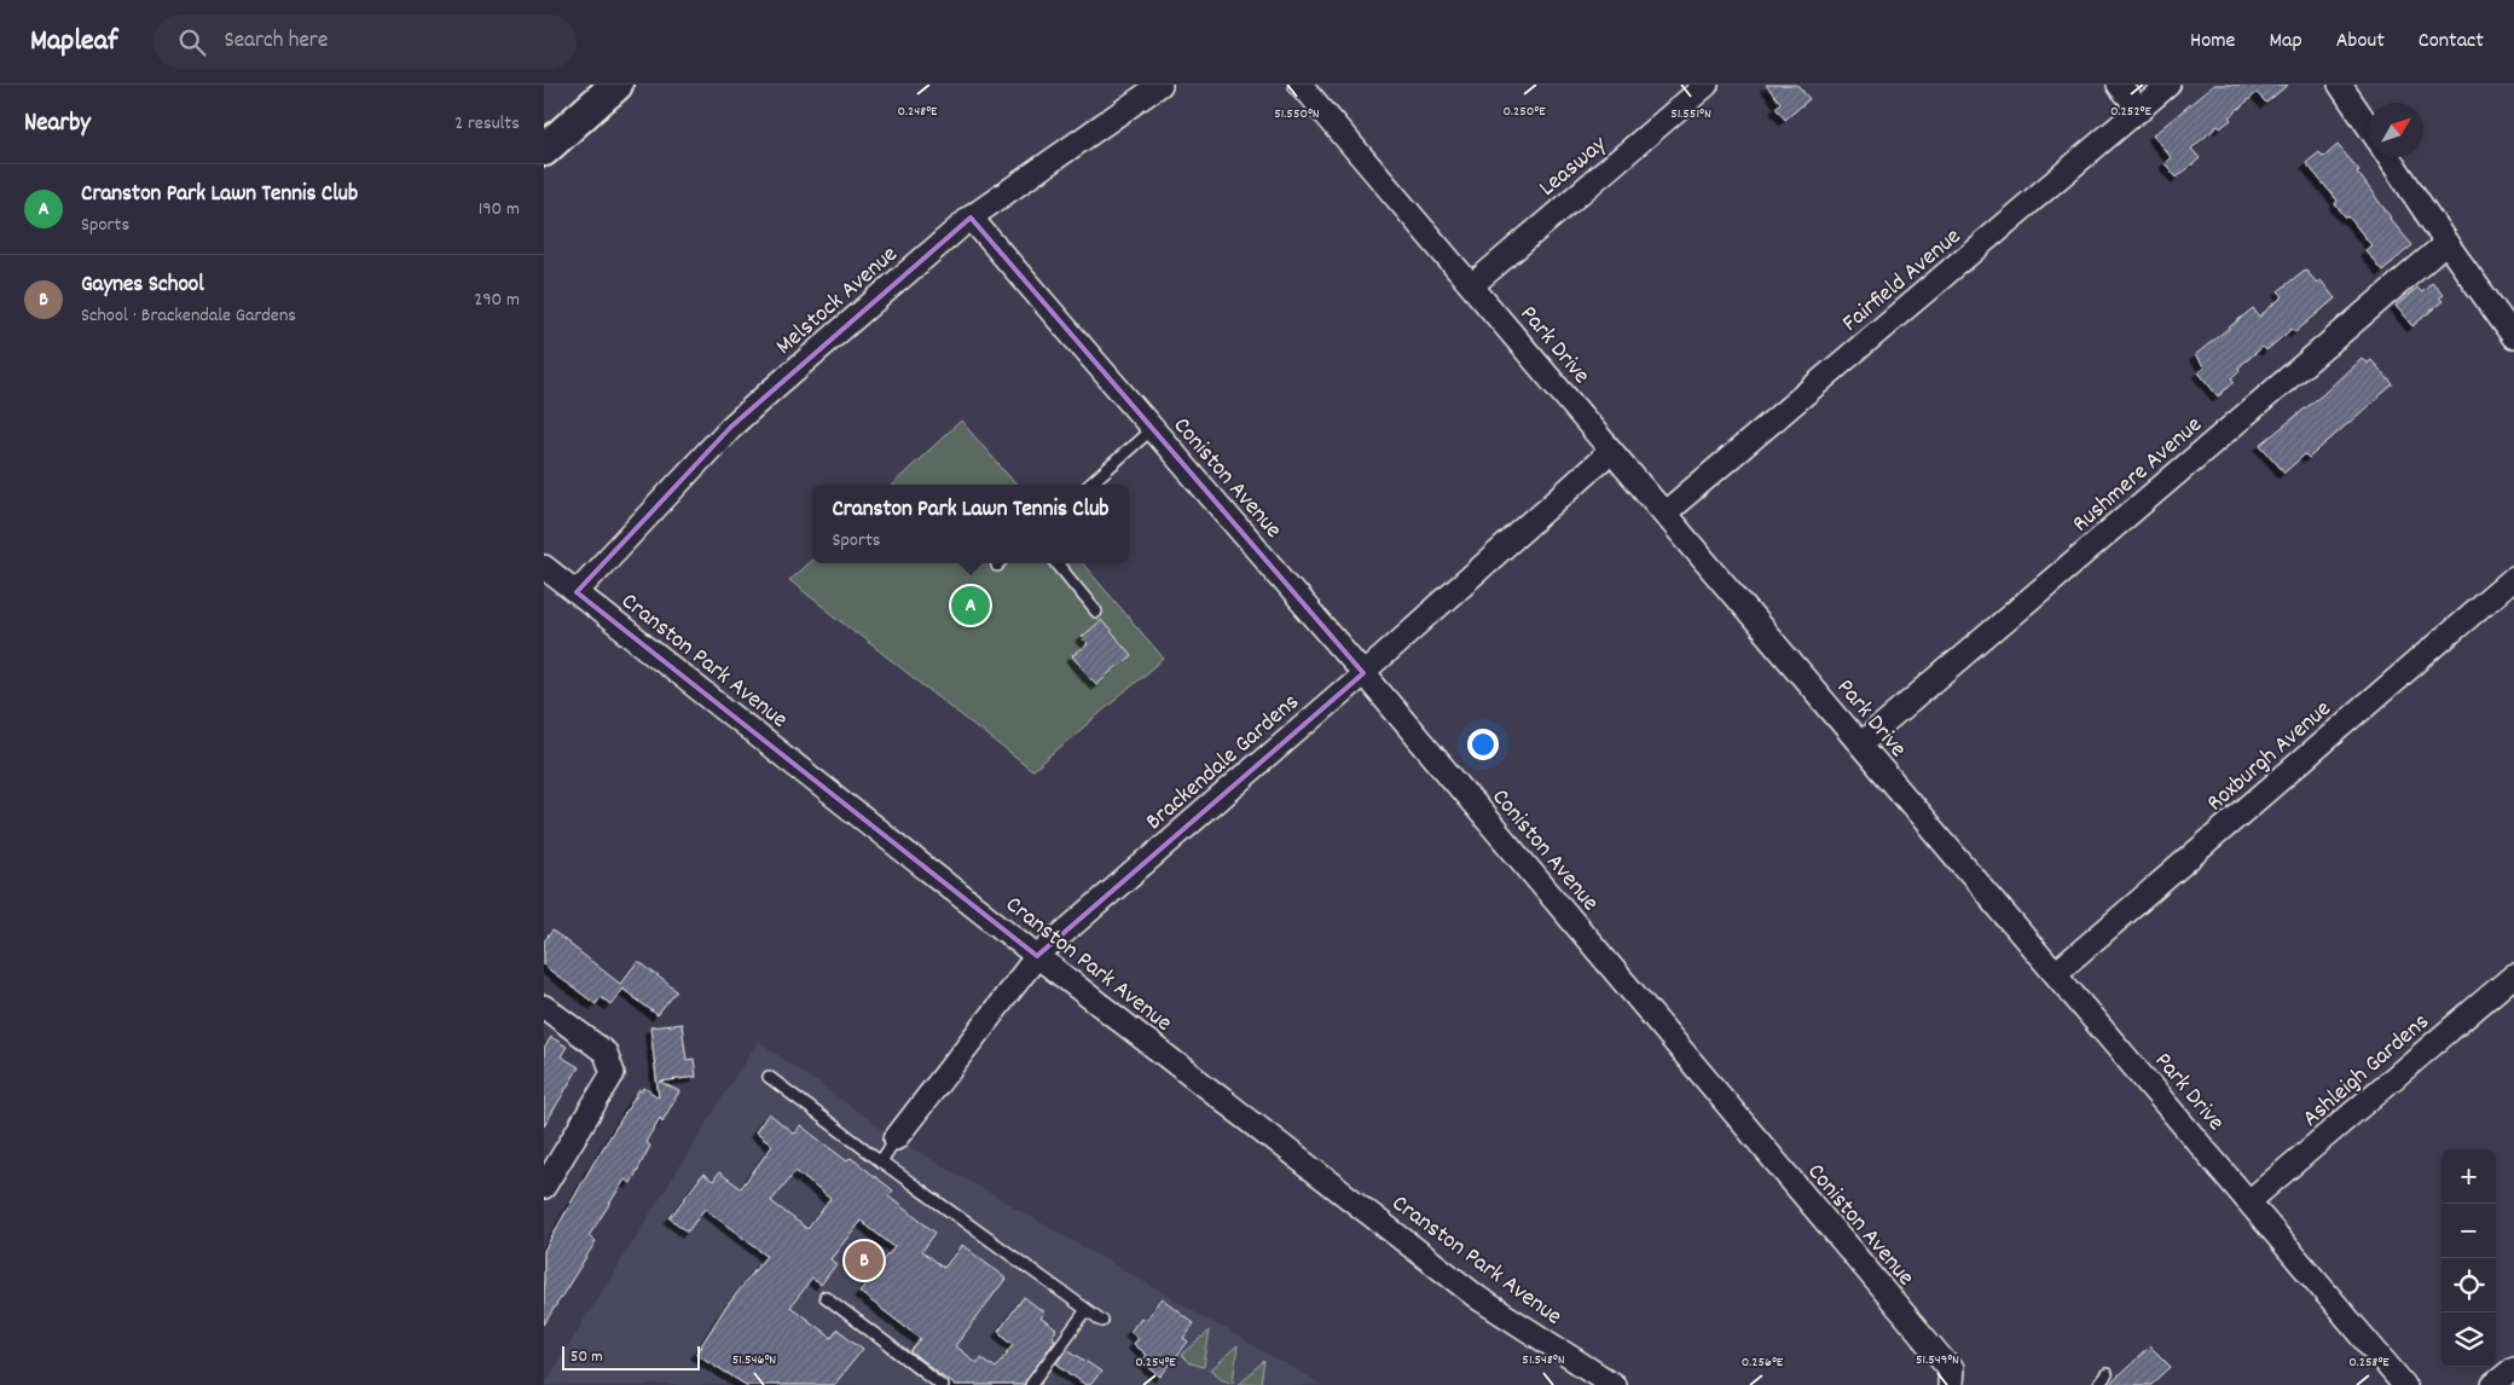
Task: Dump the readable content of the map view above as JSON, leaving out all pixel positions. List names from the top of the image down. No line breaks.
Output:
{"streets":{"street":["Leasway","Fairfield Avenue","Melstock Avenue","Park Drive","Rushmere Avenue","Coniston Avenue","Cranston Park Avenue","Roxburgh Avenue","Brackendale Gardens","Ashleigh Gardens"]},"crossings":[["Leasway","Park Drive"],["Fairfield Avenue","Park Drive"],["Melstock Avenue","Coniston Avenue"],["Melstock Avenue","Cranston Park Avenue"],["Park Drive","Rushmere Avenue"],["Park Drive","Roxburgh Avenue"],["Park Drive","Brackendale Gardens"],["Park Drive","Ashleigh Gardens"],["Coniston Avenue","Brackendale Gardens"],["Cranston Park Avenue","Brackendale Gardens"]],"scale_bar":"50 m","north":"top right","page":{"header":"Mapleaf","search":"Search here","nav":["Home","Map","About","Contact"],"heading":["Nearby","2 results"],"list":[{"mark":"A","name":"Cranston Park Lawn Tennis Club","note":"Sports","value":"190 m"},{"mark":"B","name":"Gaynes School","note":"School · Brackendale Gardens","value":"290 m"}],"popup":["Cranston Park Lawn Tennis Club","Sports"],"pins":["A","B"],"map_buttons":["+","−"],"scale":"50 m"},"coordinates":["0.248°E","0.250°E","0.252°E","51.551°N","51.550°N","51.546°N","51.548°N","51.549°N","0.254°E","0.256°E","0.258°E"]}
